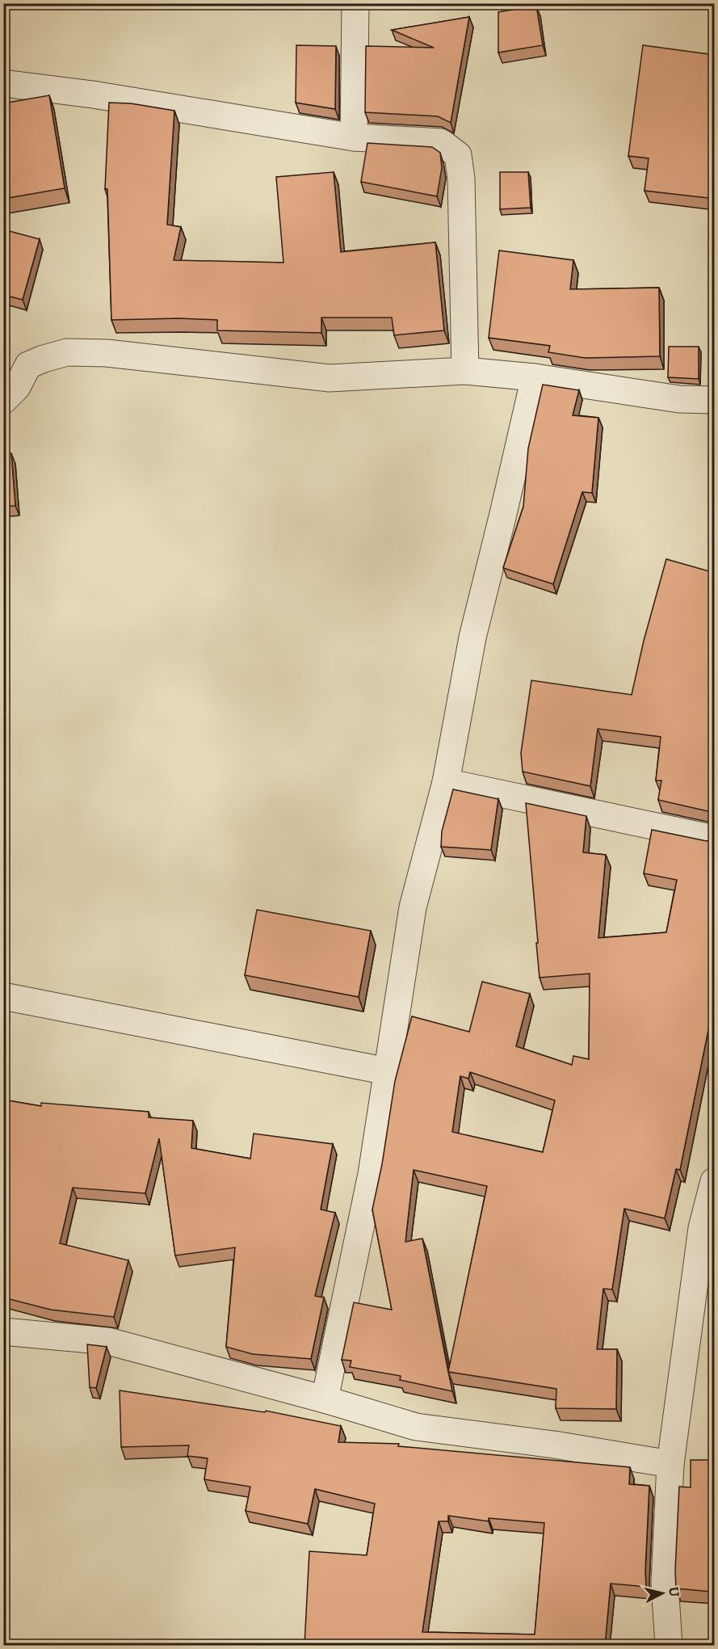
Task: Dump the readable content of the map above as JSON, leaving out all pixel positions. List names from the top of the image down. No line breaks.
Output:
{"north":"right"}
